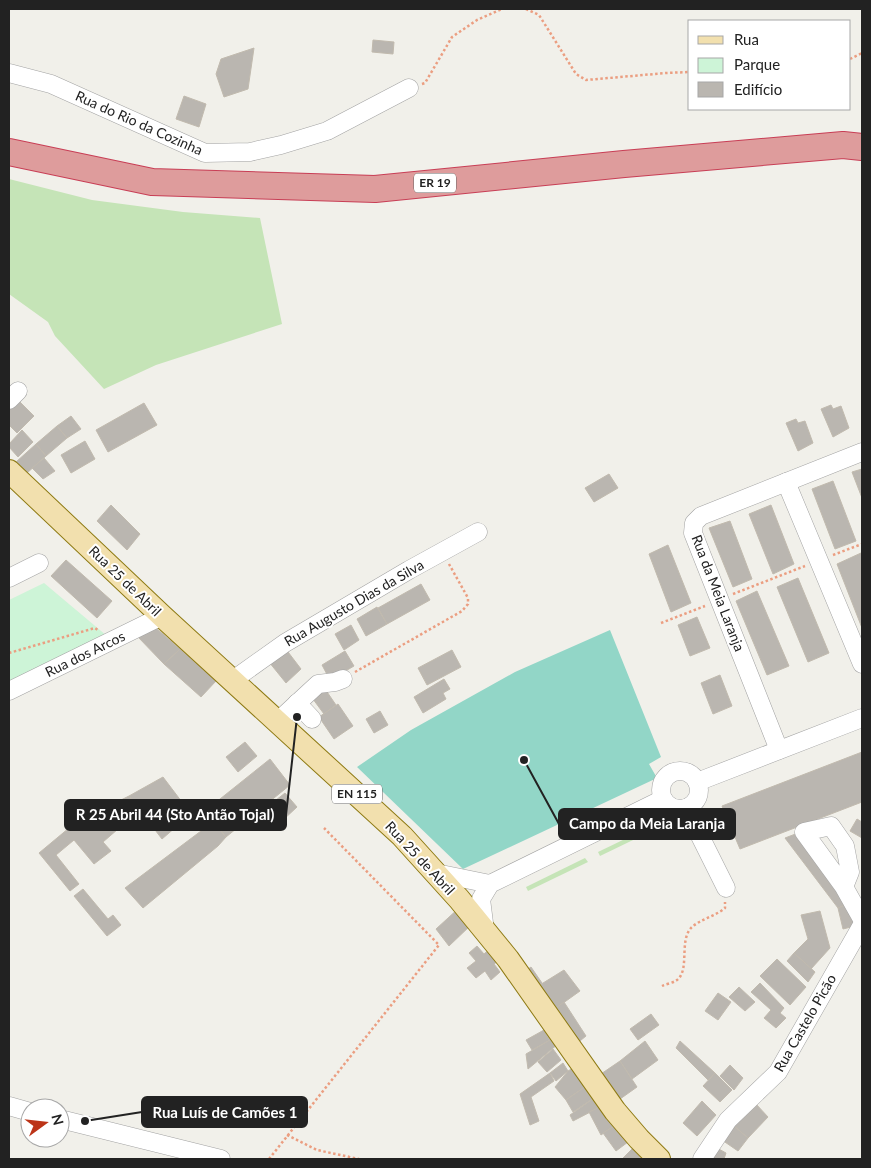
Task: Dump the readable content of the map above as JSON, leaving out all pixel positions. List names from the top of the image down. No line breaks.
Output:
{"streets":{"highway":["ER 19"],"main road":["Rua 25 de Abril","EN 115"],"street":["Rua do Rio da Cozinha","Rua da Meia Laranja","Rua Augusto Dias da Silva","Rua dos Arcos","Rua Castelo Picão"]},"crossings":[["Rua 25 de Abril","Rua Augusto Dias da Silva"],["Rua 25 de Abril","Rua dos Arcos"]],"places":["R 25 Abril 44 (Sto Antão Tojal)","Campo da Meia Laranja","Rua Luís de Camões 1"],"legend":["Rua","Parque","Edifício"],"north":"right"}
